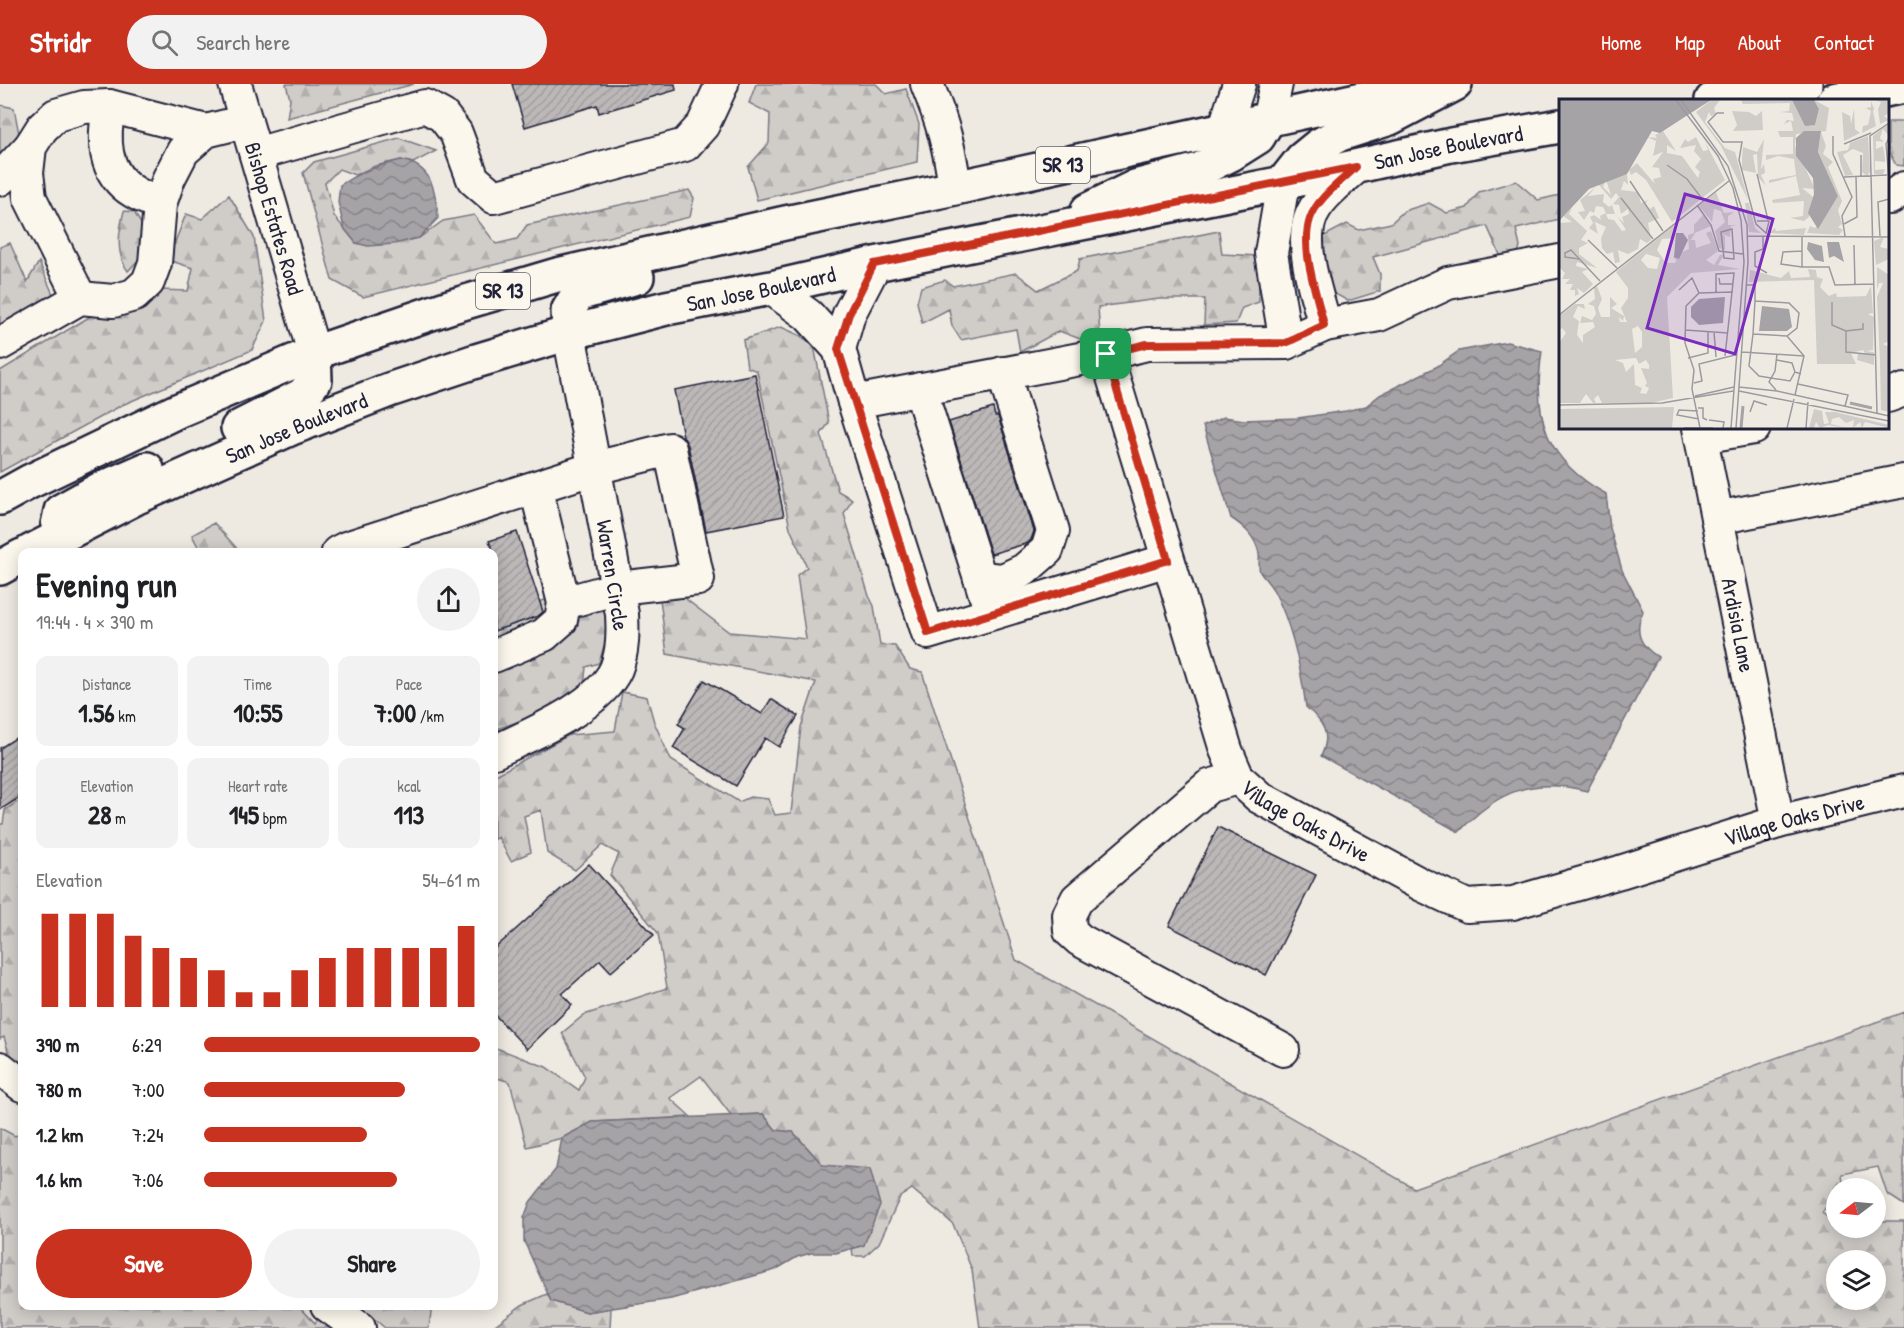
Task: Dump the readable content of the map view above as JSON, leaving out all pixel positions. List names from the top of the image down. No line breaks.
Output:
{"streets":{"main road":["San Jose Boulevard","SR 13"],"street":["Bishop Estates Road","Warren Circle","Ardisia Lane","Village Oaks Drive"]},"crossings":[["San Jose Boulevard","Warren Circle"],["SR 13","Bishop Estates Road"],["Ardisia Lane","Village Oaks Drive"]],"north":"left","page":{"header":"Stridr","search":"Search here","nav":["Home","Map","About","Contact"],"heading":["Evening run","19:44 · 4 × 390 m"],"stats":[["Distance","1.56 km"],["Time","10:55"],["Pace","7:00 /km"],["Elevation","28 m"],["Heart rate","145 bpm"],["kcal","113"]],"chart":["Elevation","54–61 m"],"list":[{"name":"390 m","note":"6:29"},{"name":"780 m","note":"7:00"},{"name":"1.2 km","note":"7:24"},{"name":"1.6 km","note":"7:06"}],"buttons":["Save","Share"]}}
